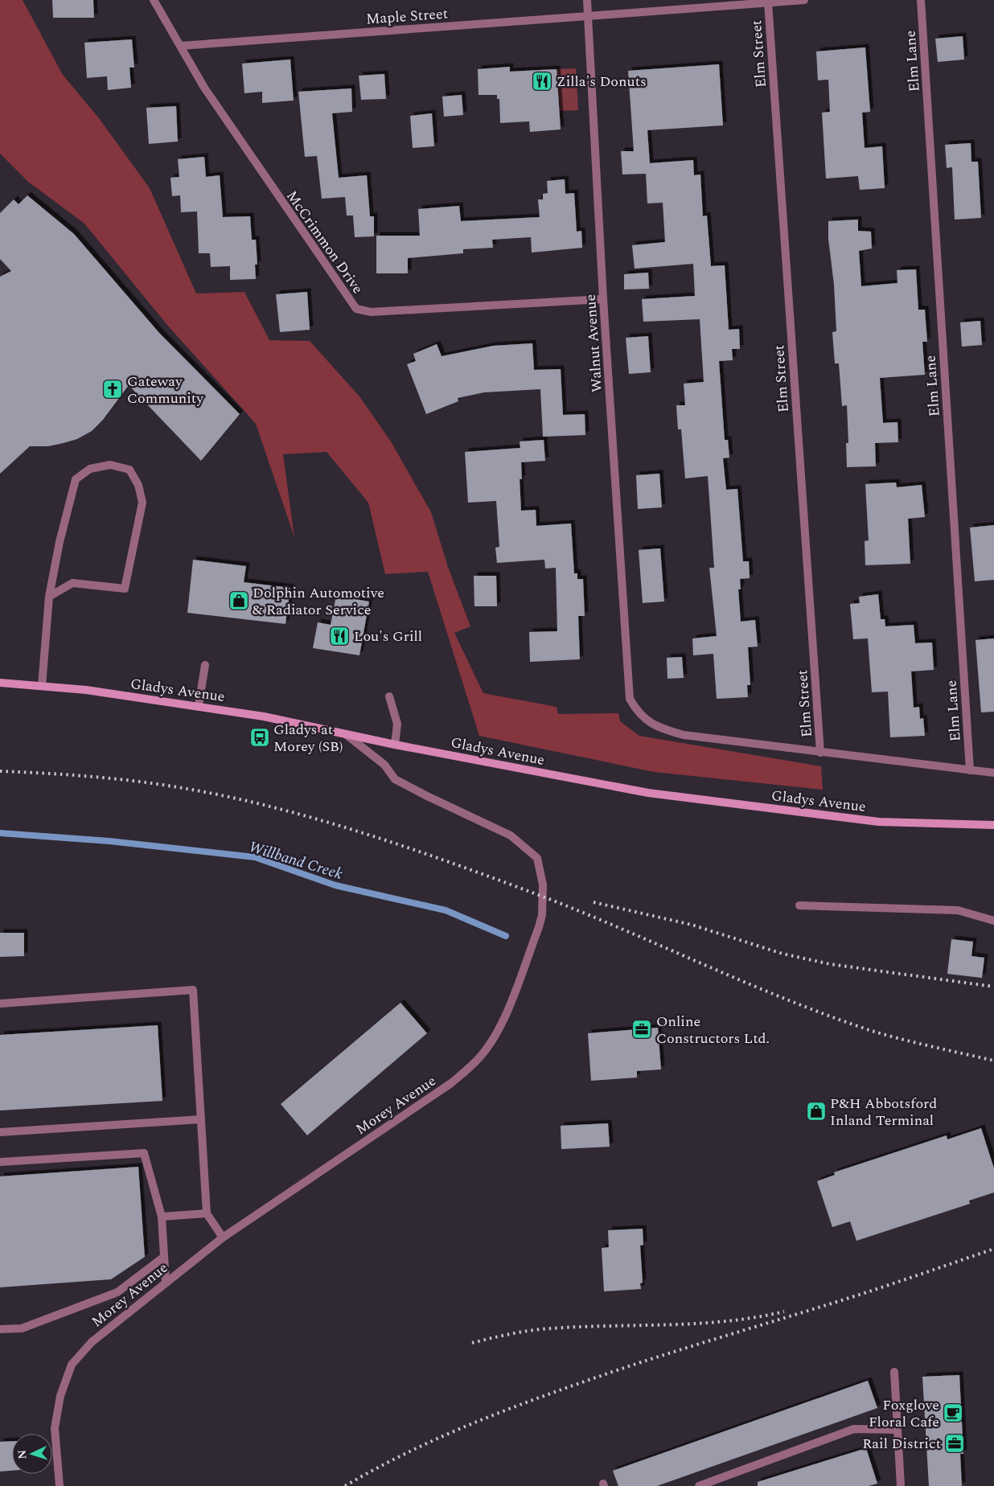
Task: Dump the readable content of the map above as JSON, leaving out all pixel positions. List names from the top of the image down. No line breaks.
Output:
{"streets":{"main road":["Gladys Avenue"],"street":["Maple Street","Elm Street","Elm Lane","McCrimmon Drive","Walnut Avenue","Morey Avenue"]},"crossings":[["Maple Street","Elm Street"],["Maple Street","McCrimmon Drive"],["Maple Street","Walnut Avenue"],["Elm Street","Walnut Avenue"],["McCrimmon Drive","Walnut Avenue"],["Gladys Avenue","Morey Avenue"]],"water":["Willband Creek"],"places":{"restaurant":["Zilla's Donuts","Lou's Grill"],"church":["Gateway Community"],"shop":["Dolphin Automotive & Radiator Service","P&H Abbotsford Inland Terminal"],"bus stop":["Gladys at Morey (SB)"],"office":["Online Constructors Ltd.","Rail District"],"cafe":["Foxglove Floral Cafe"]},"north":"left"}
